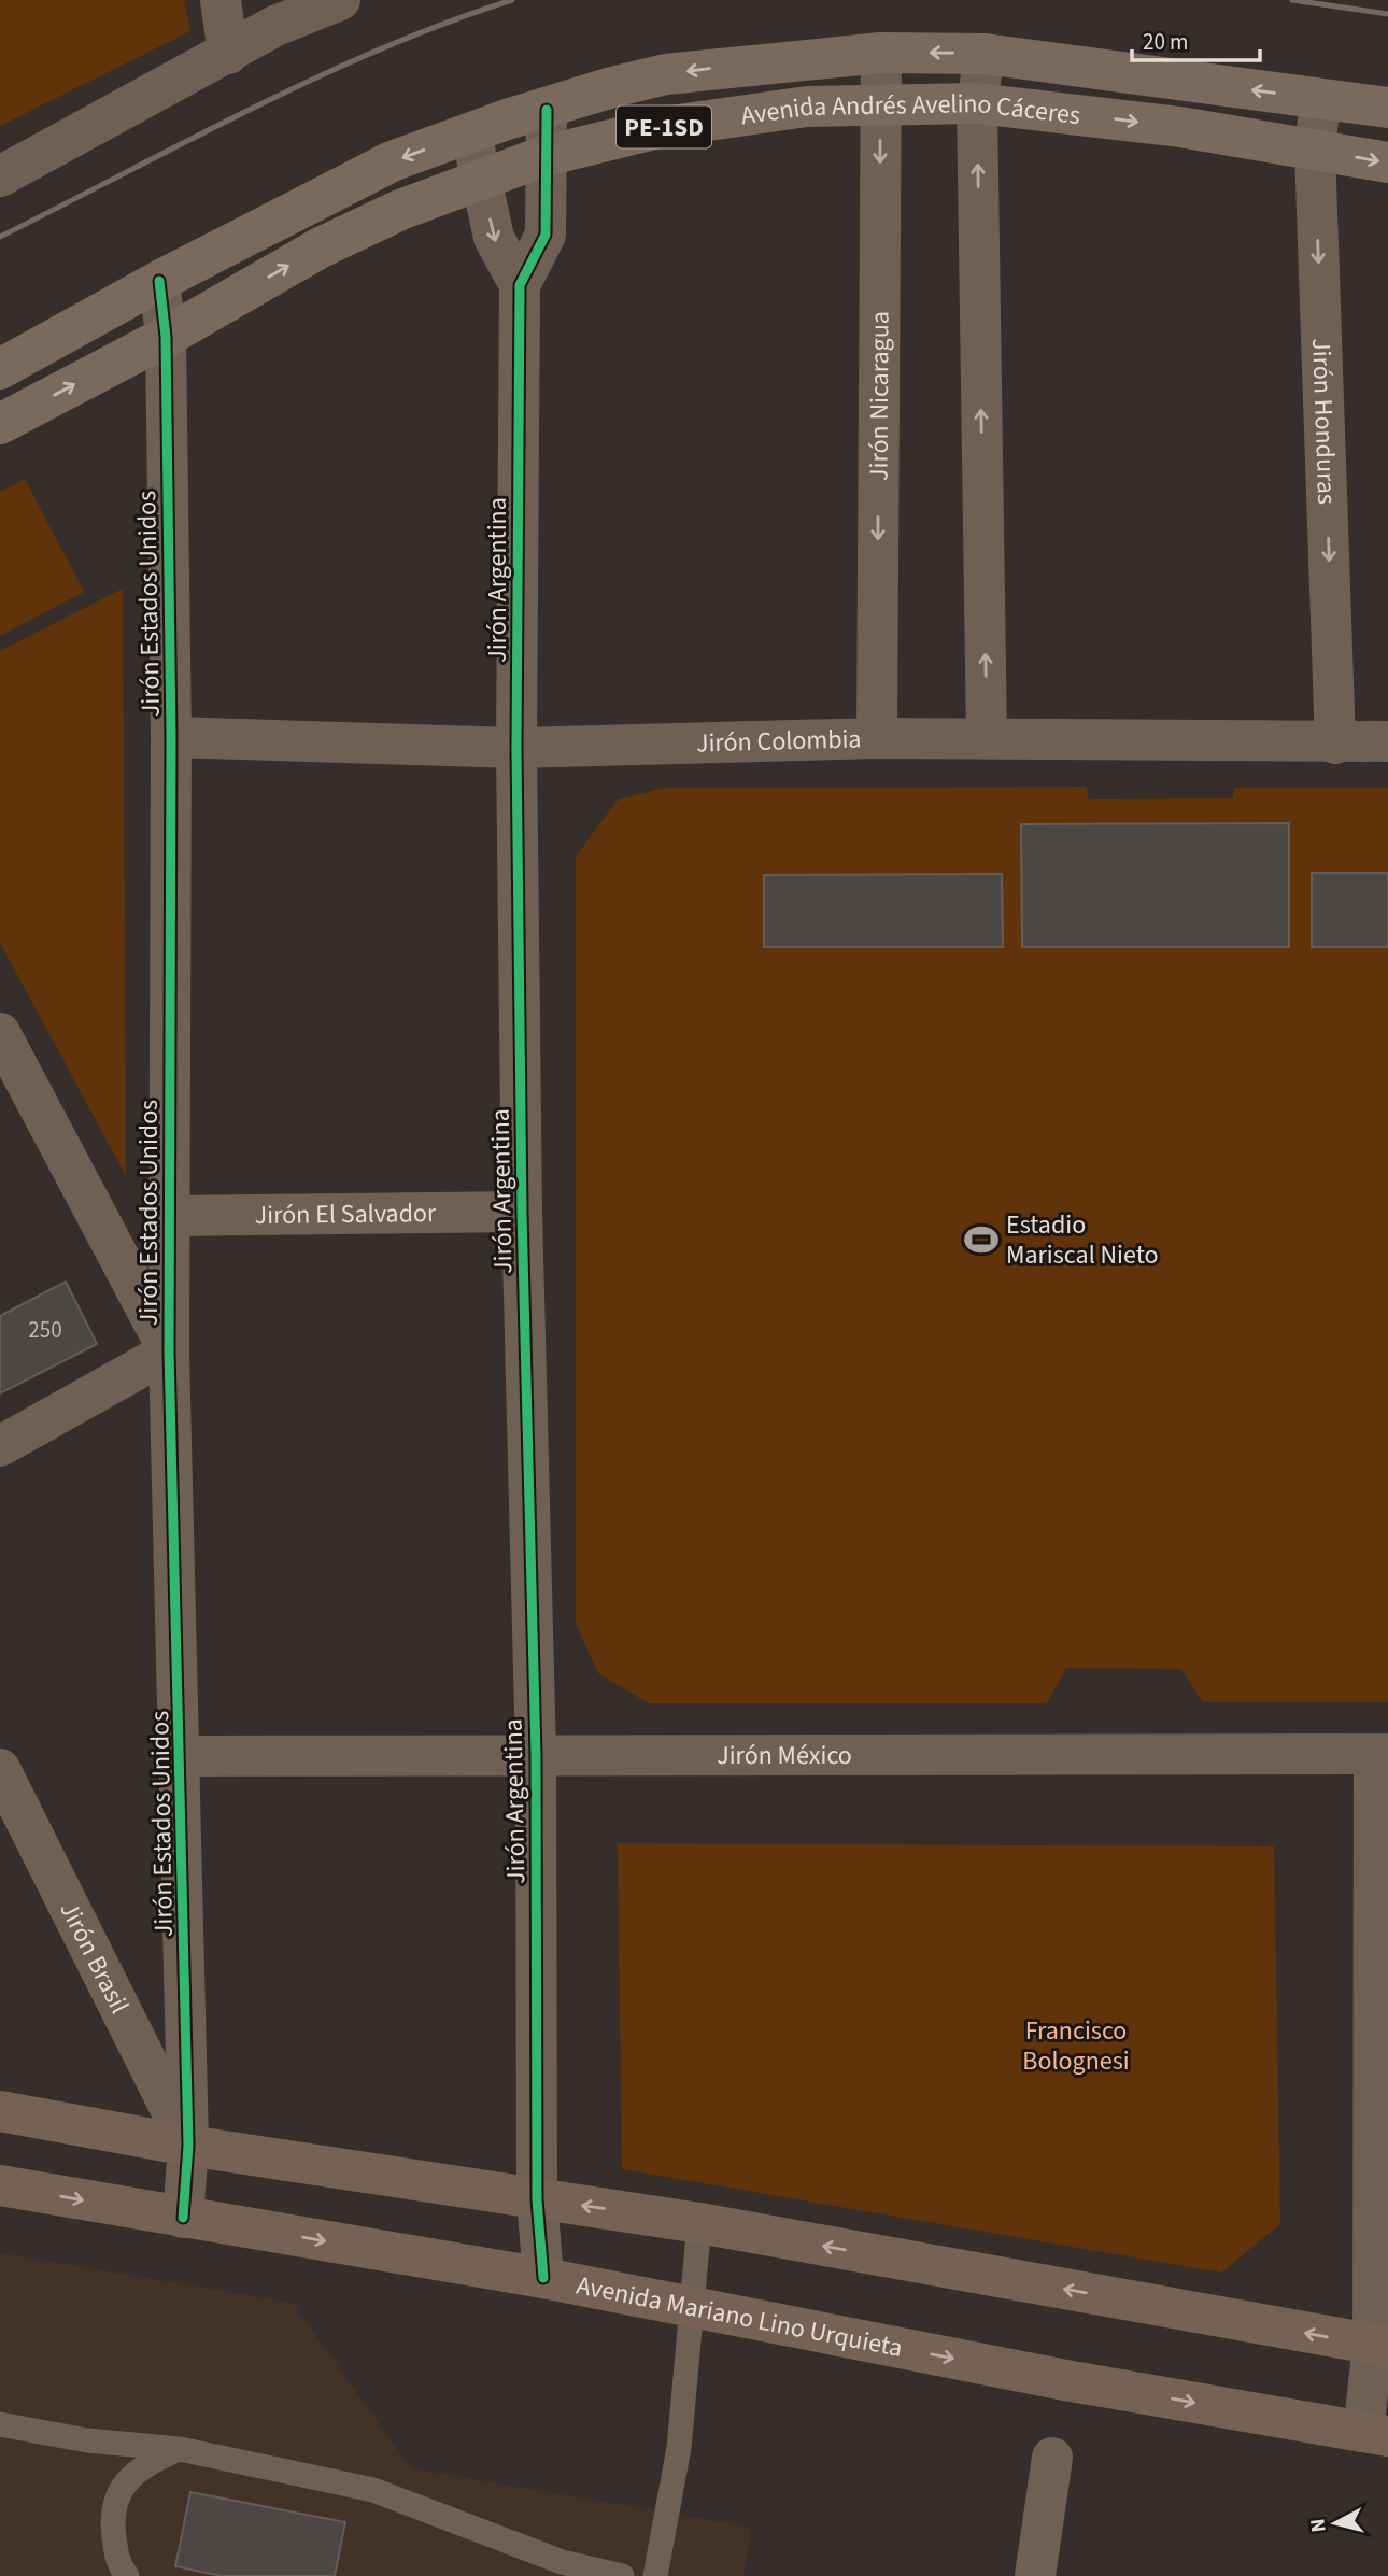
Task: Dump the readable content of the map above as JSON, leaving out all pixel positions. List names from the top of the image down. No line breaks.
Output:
{"streets":{"highway":["Avenida Andrés Avelino Cáceres","PE-1SD"],"main road":["Avenida Mariano Lino Urquieta"],"street":["Jirón Nicaragua","Jirón Honduras","Jirón Argentina","Jirón Estados Unidos","Jirón Colombia","Jirón El Salvador","Jirón México","Jirón Brasil"]},"crossings":[["Avenida Andrés Avelino Cáceres","Jirón Nicaragua"],["Avenida Andrés Avelino Cáceres","Jirón Honduras"],["Avenida Andrés Avelino Cáceres","Jirón Argentina"],["Avenida Andrés Avelino Cáceres","Jirón Estados Unidos"],["Jirón Nicaragua","Jirón Colombia"],["Jirón Honduras","Jirón Colombia"],["Jirón Argentina","Jirón Colombia"],["Jirón Argentina","Jirón El Salvador"],["Jirón Argentina","Jirón México"],["Jirón Argentina","Avenida Mariano Lino Urquieta"],["Jirón Estados Unidos","Jirón Colombia"],["Jirón Estados Unidos","Jirón El Salvador"],["Jirón Estados Unidos","Jirón México"],["Jirón Estados Unidos","Jirón Brasil"],["Jirón Estados Unidos","Avenida Mariano Lino Urquieta"]],"parks":["Francisco Bolognesi"],"places":{"sports":["Estadio Mariscal Nieto"]},"house_numbers":["250"],"scale_bar":"20 m","north":"left"}
